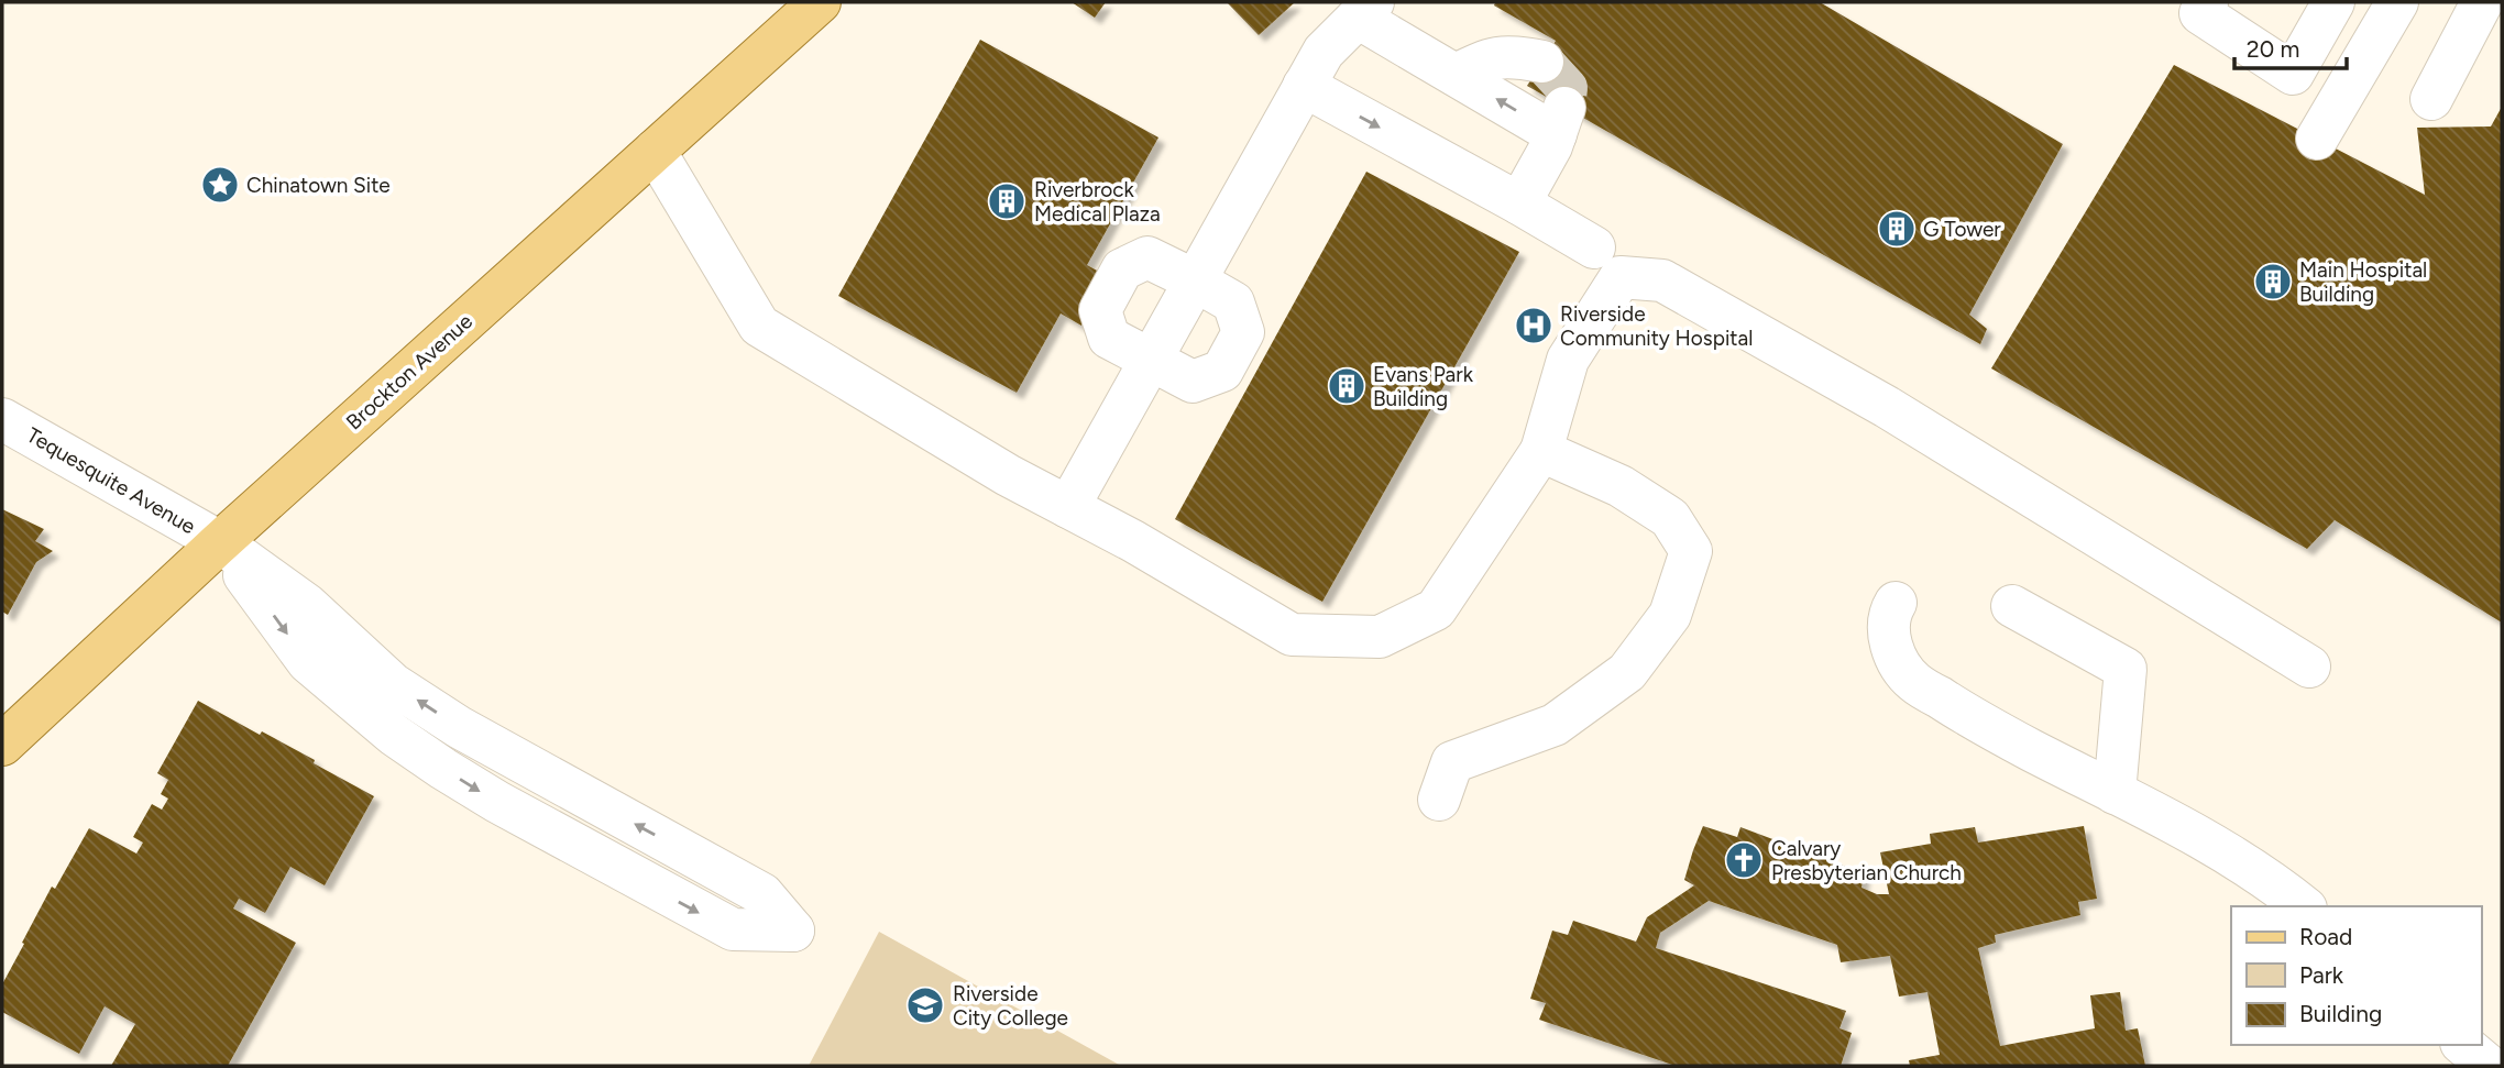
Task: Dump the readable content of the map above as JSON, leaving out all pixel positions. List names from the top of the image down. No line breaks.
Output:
{"streets":{"main road":["Brockton Avenue"],"street":["Tequesquite Avenue"]},"crossings":[["Brockton Avenue","Tequesquite Avenue"]],"places":{"place":["Chinatown Site"],"building":["Riverbrock Medical Plaza","G Tower","Main Hospital Building","Evans Park Building"],"hospital":["Riverside Community Hospital"],"church":["Calvary Presbyterian Church"],"school or university":["Riverside City College"]},"legend":["Road","Park","Building"],"scale_bar":"20 m"}
